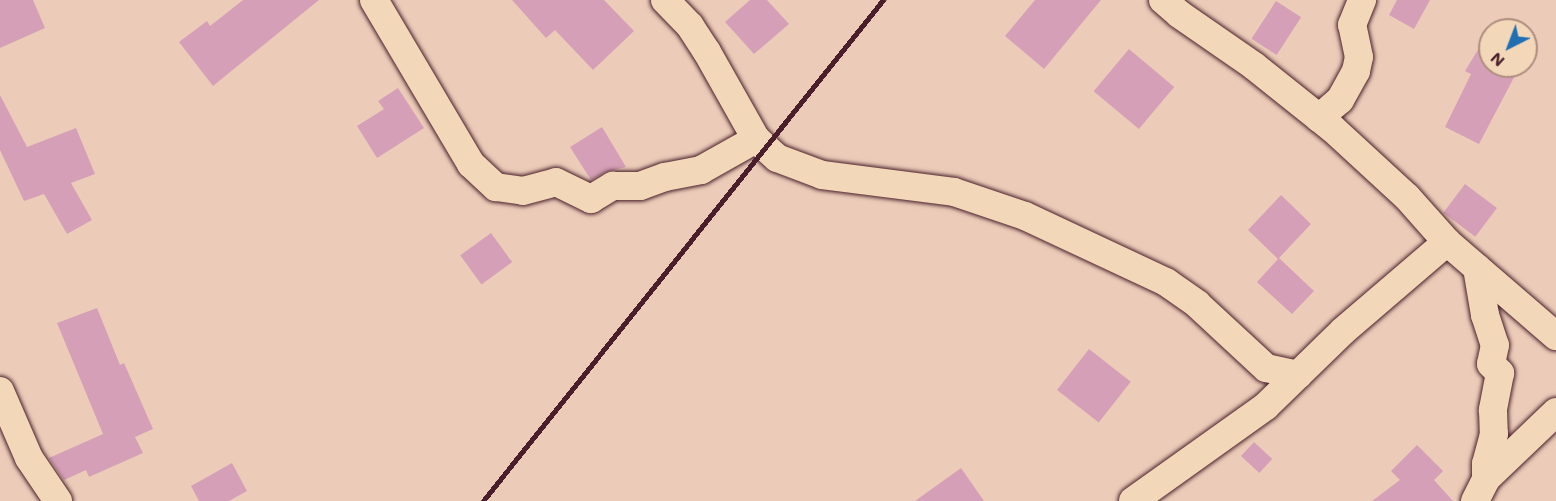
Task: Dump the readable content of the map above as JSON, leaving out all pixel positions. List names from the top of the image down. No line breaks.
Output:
{"north":"bottom left"}
